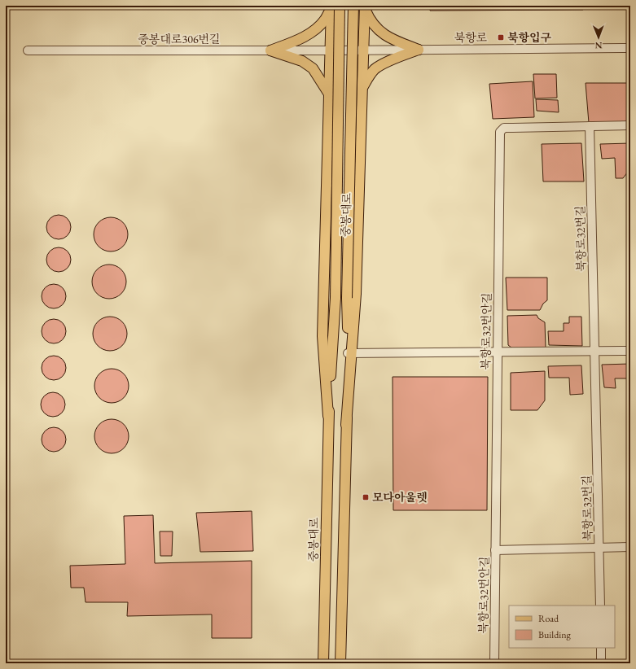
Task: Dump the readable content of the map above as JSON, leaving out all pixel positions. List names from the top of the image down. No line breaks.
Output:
{"streets":{"main road":["중봉대로"],"street":["북항로","중봉대로306번길","북항로32번길","북항로32번안길"]},"crossings":[["북항로","중봉대로306번길"],["북항로","중봉대로"],["중봉대로306번길","중봉대로"],["북항로32번길","북항로32번안길"]],"places":{"transit":["북항입구","모다아울렛"]},"legend":["Road","Building"],"north":"bottom"}
